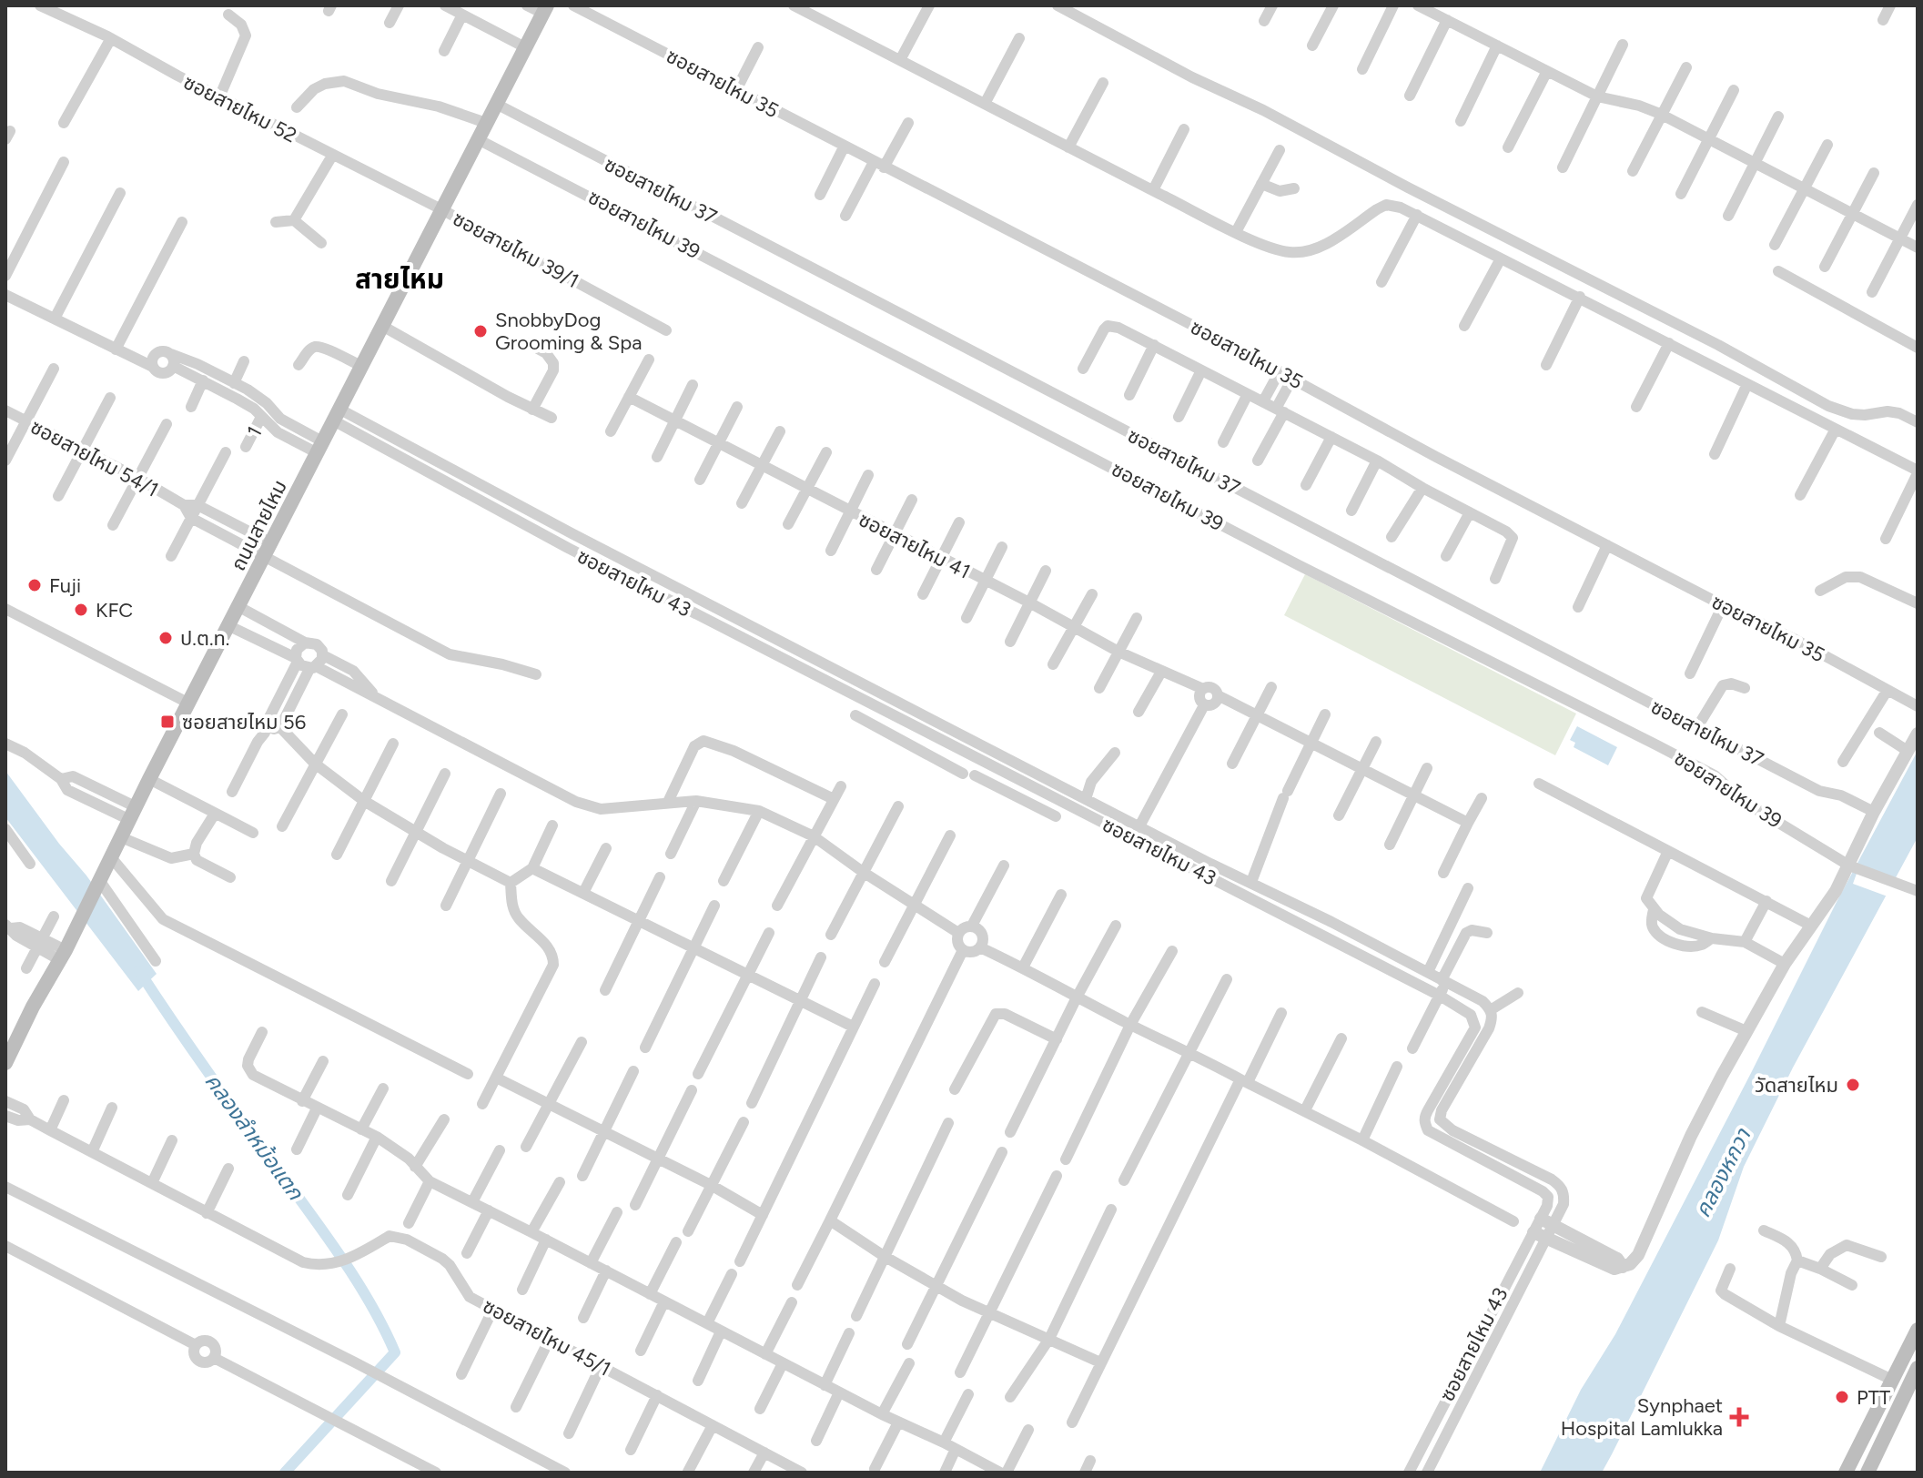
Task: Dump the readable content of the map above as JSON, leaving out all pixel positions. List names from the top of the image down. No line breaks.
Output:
{"streets":{"main road":["ถนนสายไหม"],"street":["ซอยสายไหม 35","ซอยสายไหม 52","ซอยสายไหม 37","ซอยสายไหม 39","ซอยสายไหม 39/1","1","ซอยสายไหม 54/1","ซอยสายไหม 41","ซอยสายไหม 43","ซอยสายไหม 45/1"]},"crossings":[["ซอยสายไหม 52","ซอยสายไหม 39/1"],["ซอยสายไหม 52","ถนนสายไหม"],["ซอยสายไหม 37","ถนนสายไหม"],["ซอยสายไหม 39","ถนนสายไหม"],["ซอยสายไหม 39/1","ถนนสายไหม"],["ถนนสายไหม","ซอยสายไหม 43"]],"districts":["สายไหม"],"water":["คลองลำหม้อแตก","คลองหกวา"],"places":{"other":["SnobbyDog Grooming & Spa","Fuji","KFC","ป.ต.ท.","วัดสายไหม","PTT"],"transit":["ซอยสายไหม 56"],"health":["Synphaet Hospital Lamlukka"]}}
